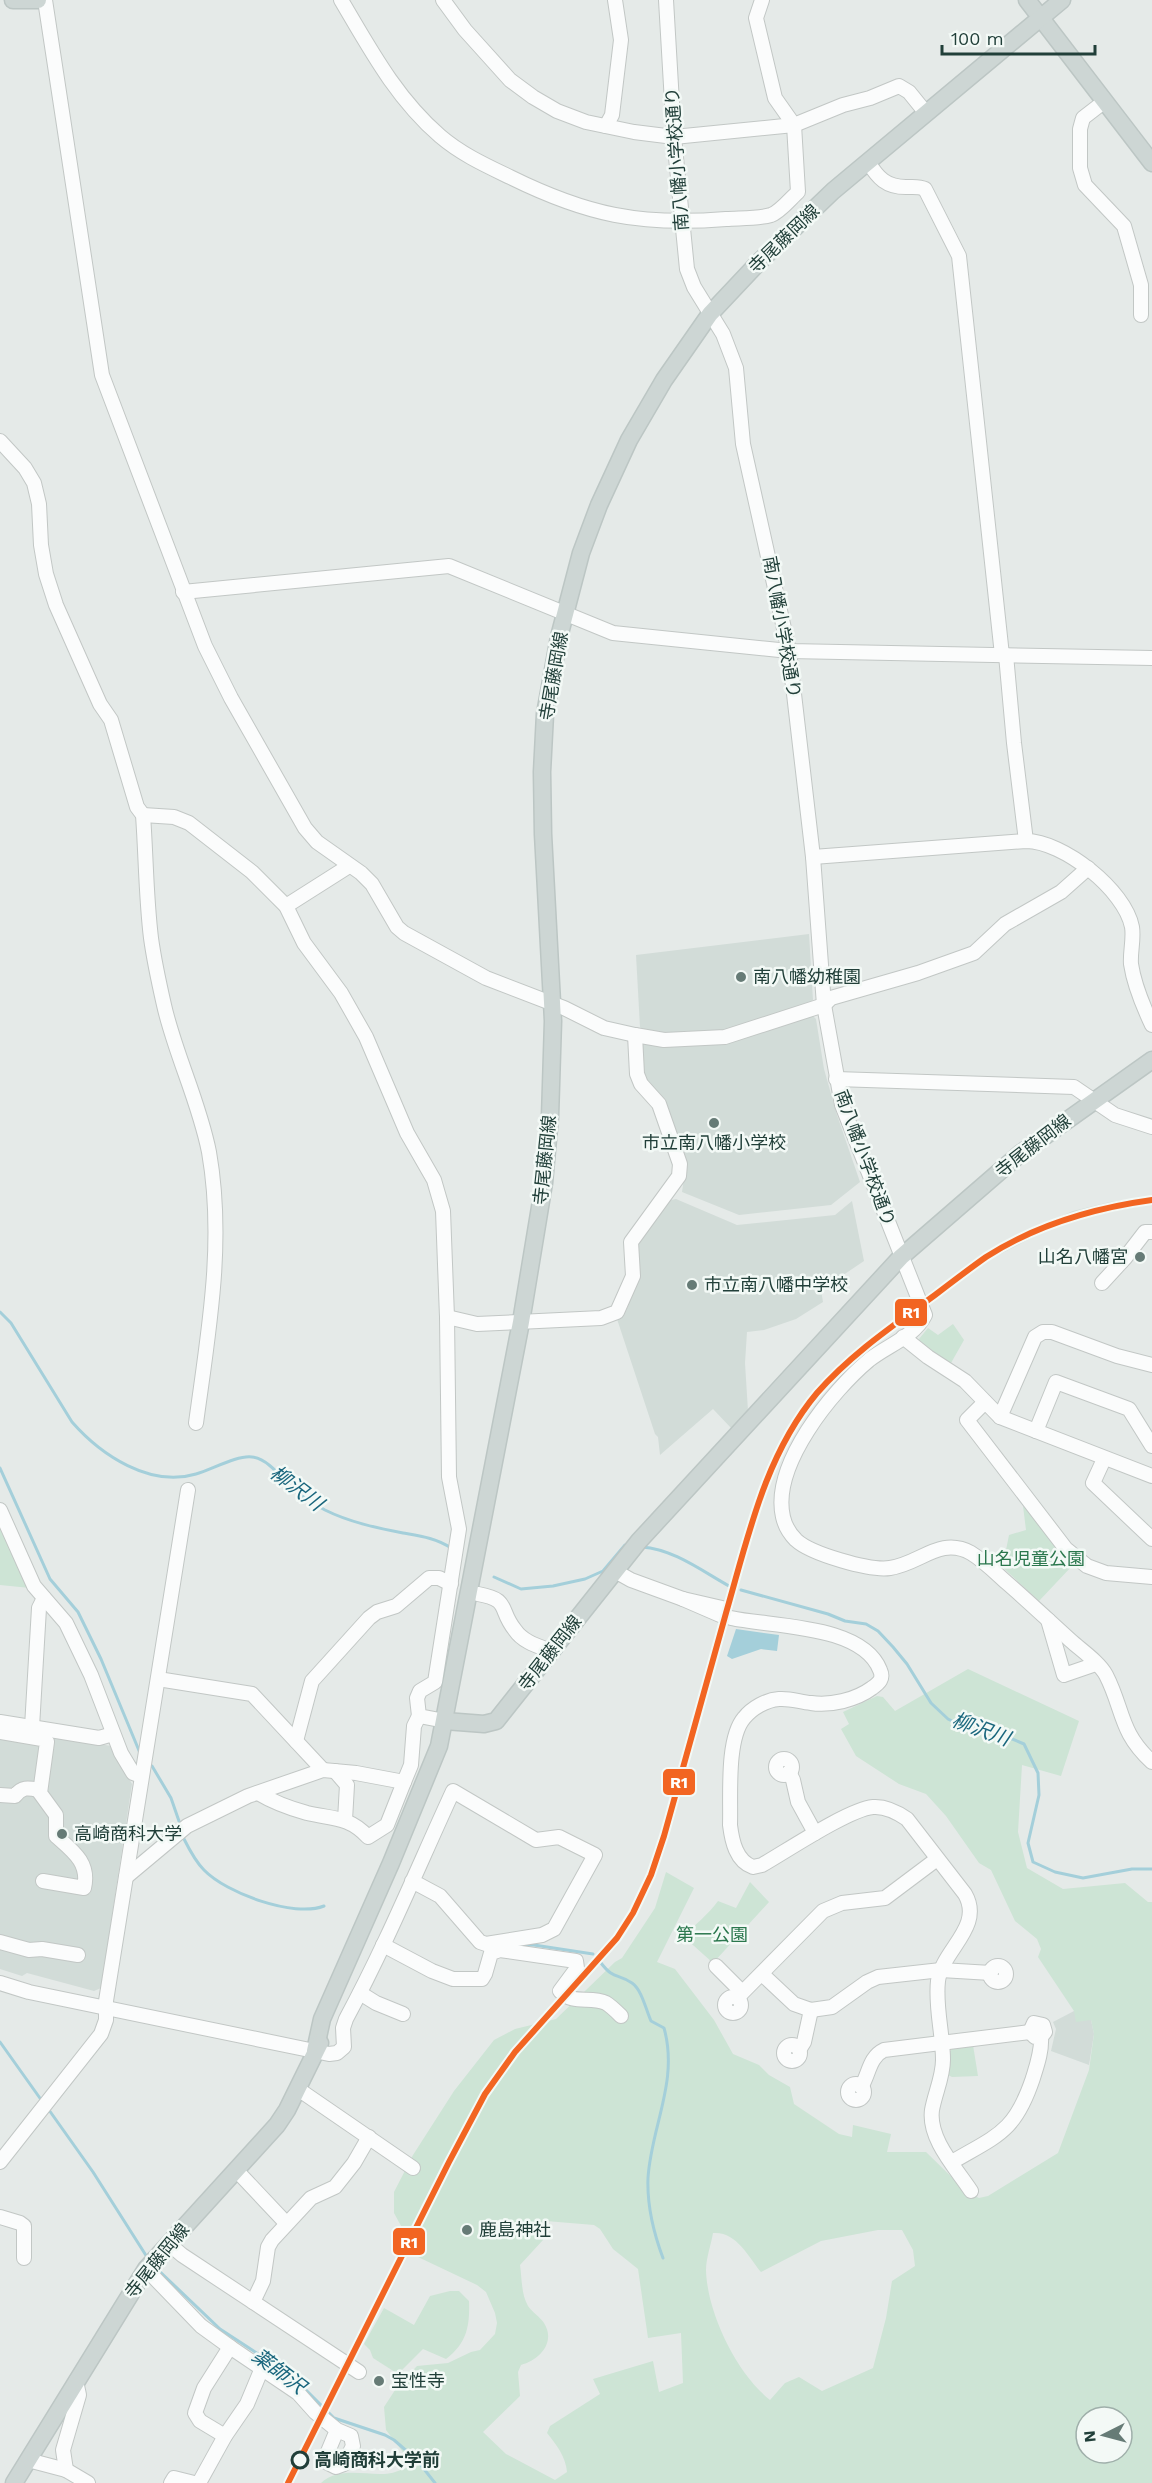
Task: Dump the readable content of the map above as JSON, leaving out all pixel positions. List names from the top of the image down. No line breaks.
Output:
{"streets":{"main road":["寺尾藤岡線"],"street":["南八幡小学校通り"]},"crossings":[["南八幡小学校通り","寺尾藤岡線"]],"water":["柳沢川","薬師沢"],"parks":["山名児童公園","第一公園"],"places":["南八幡幼稚園","市立南八幡小学校","山名八幡宮","市立南八幡中学校","高崎商科大学","鹿島神社","宝性寺","高崎商科大学前"],"lines":["transit line R1"],"scale_bar":"100 m","north":"left"}
